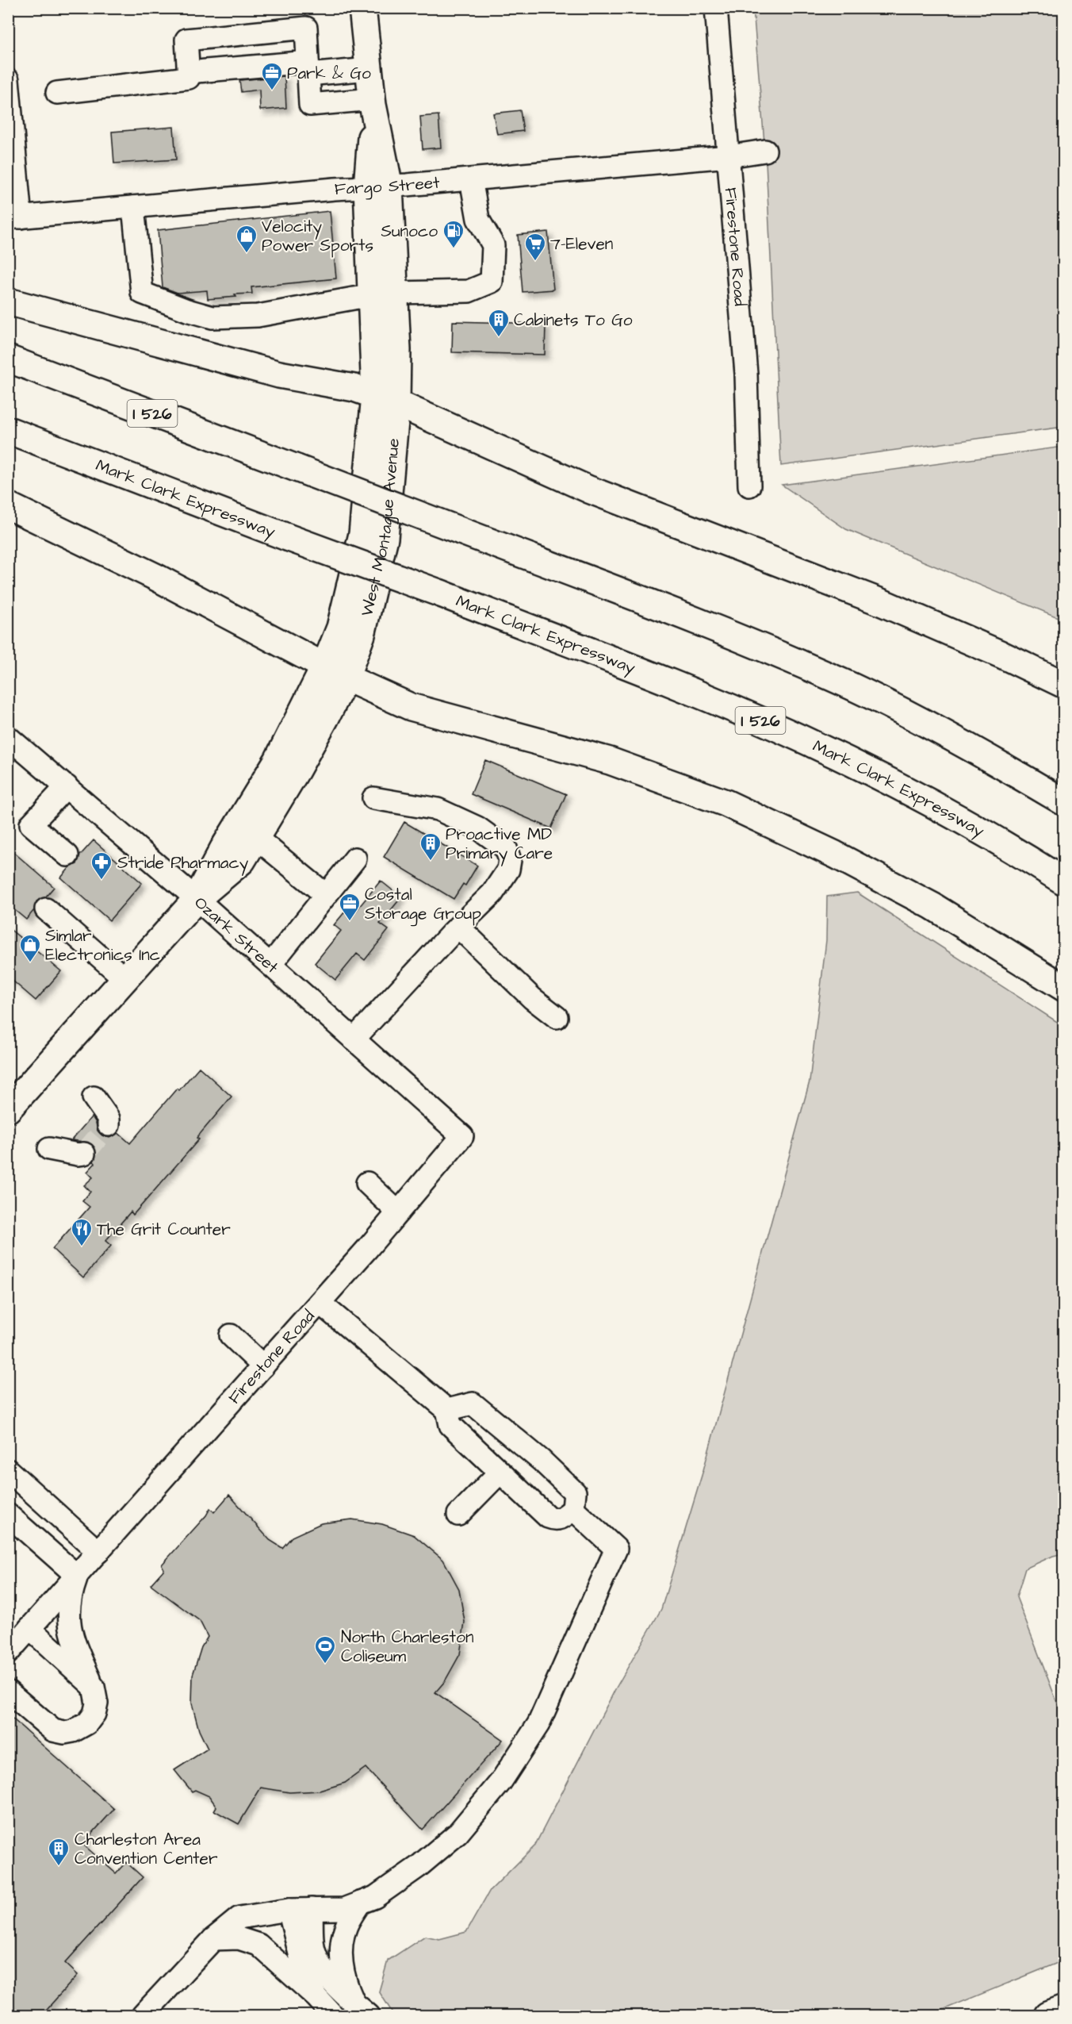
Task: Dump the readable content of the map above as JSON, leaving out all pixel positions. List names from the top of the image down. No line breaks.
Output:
{"streets":{"main road":["I 526","Mark Clark Expressway","West Montague Avenue"],"street":["Fargo Street","Firestone Road","Ozark Street"]},"crossings":[["Fargo Street","Firestone Road"],["Fargo Street","West Montague Avenue"],["Firestone Road","Ozark Street"],["West Montague Avenue","Ozark Street"]],"places":{"office":["Park & Go","Costal Storage Group"],"fuel station":["Sunoco"],"shop":["Velocity Power Sports","Simlar Electronics Inc"],"supermarket":["7-Eleven"],"building":["Cabinets To Go","Proactive MD Primary Care","Charleston Area Convention Center"],"pharmacy":["Stride Pharmacy"],"restaurant":["The Grit Counter"],"sports":["North Charleston Coliseum"]}}
